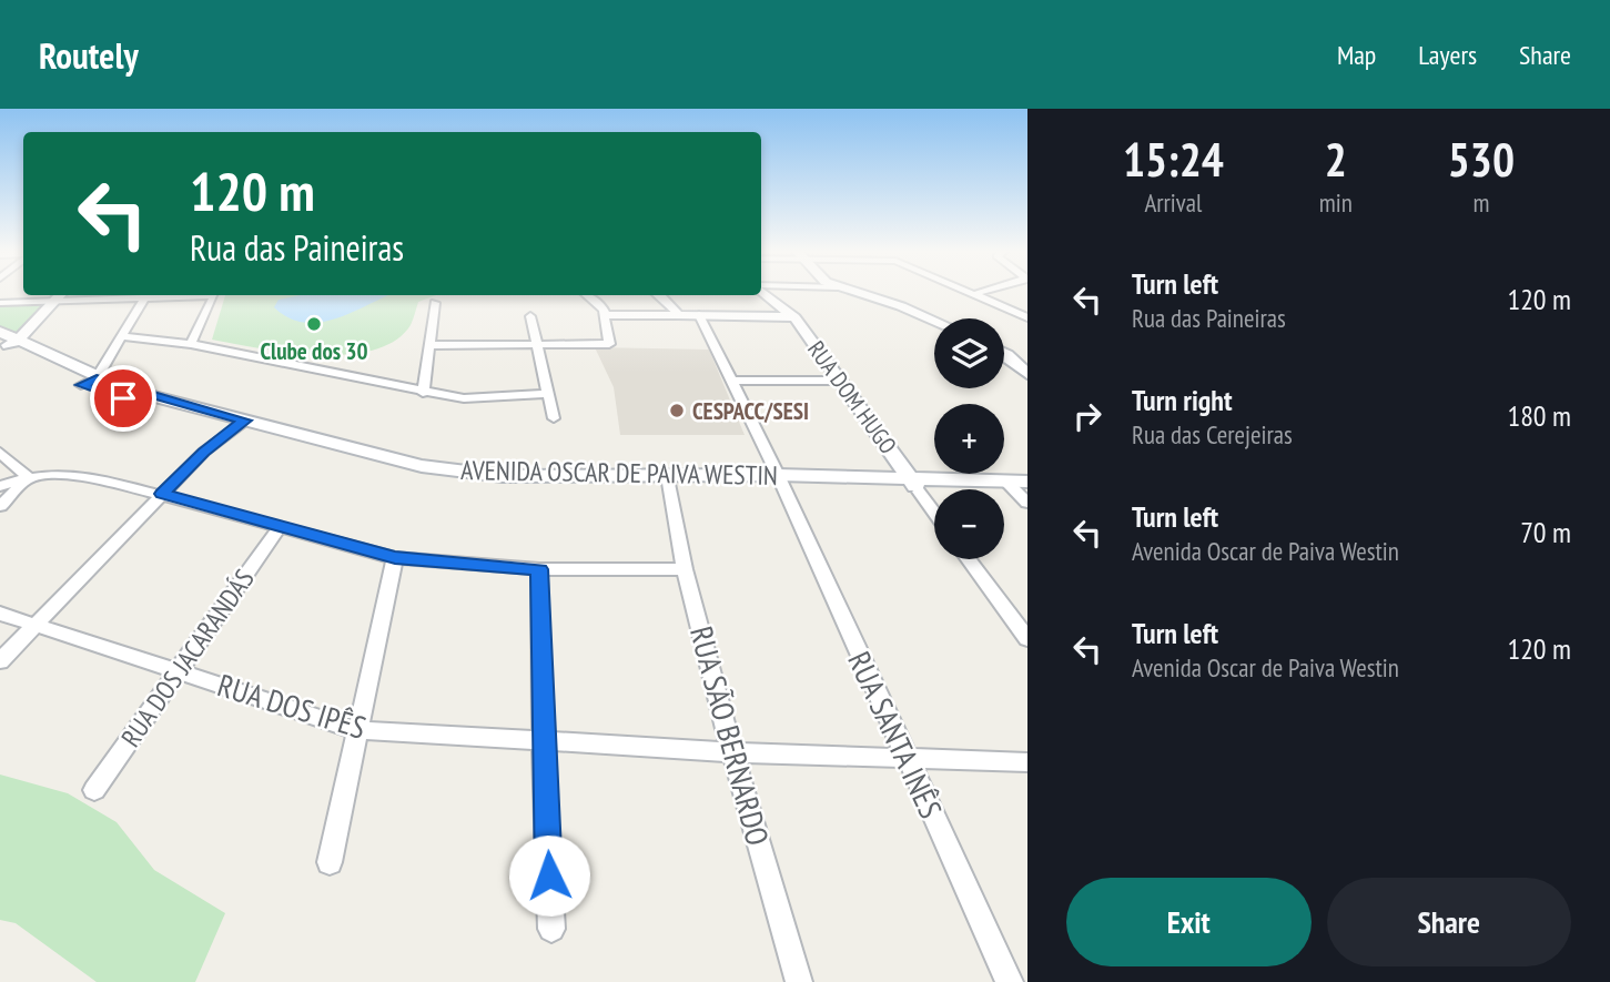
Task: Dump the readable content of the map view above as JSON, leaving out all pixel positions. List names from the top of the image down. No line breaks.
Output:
{"streets":{"street":["RUA DOM HUGO","AVENIDA OSCAR DE PAIVA WESTIN","RUA DOS JACARANDÁS","RUA DOS IPÊS","RUA SANTA INÊS","RUA SÃO BERNARDO"]},"crossings":[["RUA DOM HUGO","AVENIDA OSCAR DE PAIVA WESTIN"],["AVENIDA OSCAR DE PAIVA WESTIN","RUA SANTA INÊS"],["AVENIDA OSCAR DE PAIVA WESTIN","RUA SÃO BERNARDO"],["RUA DOS JACARANDÁS","RUA DOS IPÊS"],["RUA DOS IPÊS","RUA SANTA INÊS"],["RUA DOS IPÊS","RUA SÃO BERNARDO"]],"places":["Clube dos 30","CESPACC/SESI"],"page":{"header":"Routely","nav":["Map","Layers","Share"],"eta":["15:24","Arrival","2","min","530","m"],"turn":["120 m","Rua das Paineiras"],"list":[{"name":"Turn left","note":"Rua das Paineiras","value":"120 m"},{"name":"Turn right","note":"Rua das Cerejeiras","value":"180 m"},{"name":"Turn left","note":"Avenida Oscar de Paiva Westin","value":"70 m"},{"name":"Turn left","note":"Avenida Oscar de Paiva Westin","value":"120 m"}],"map_buttons":["+","−"],"buttons":["Exit","Share"]}}
